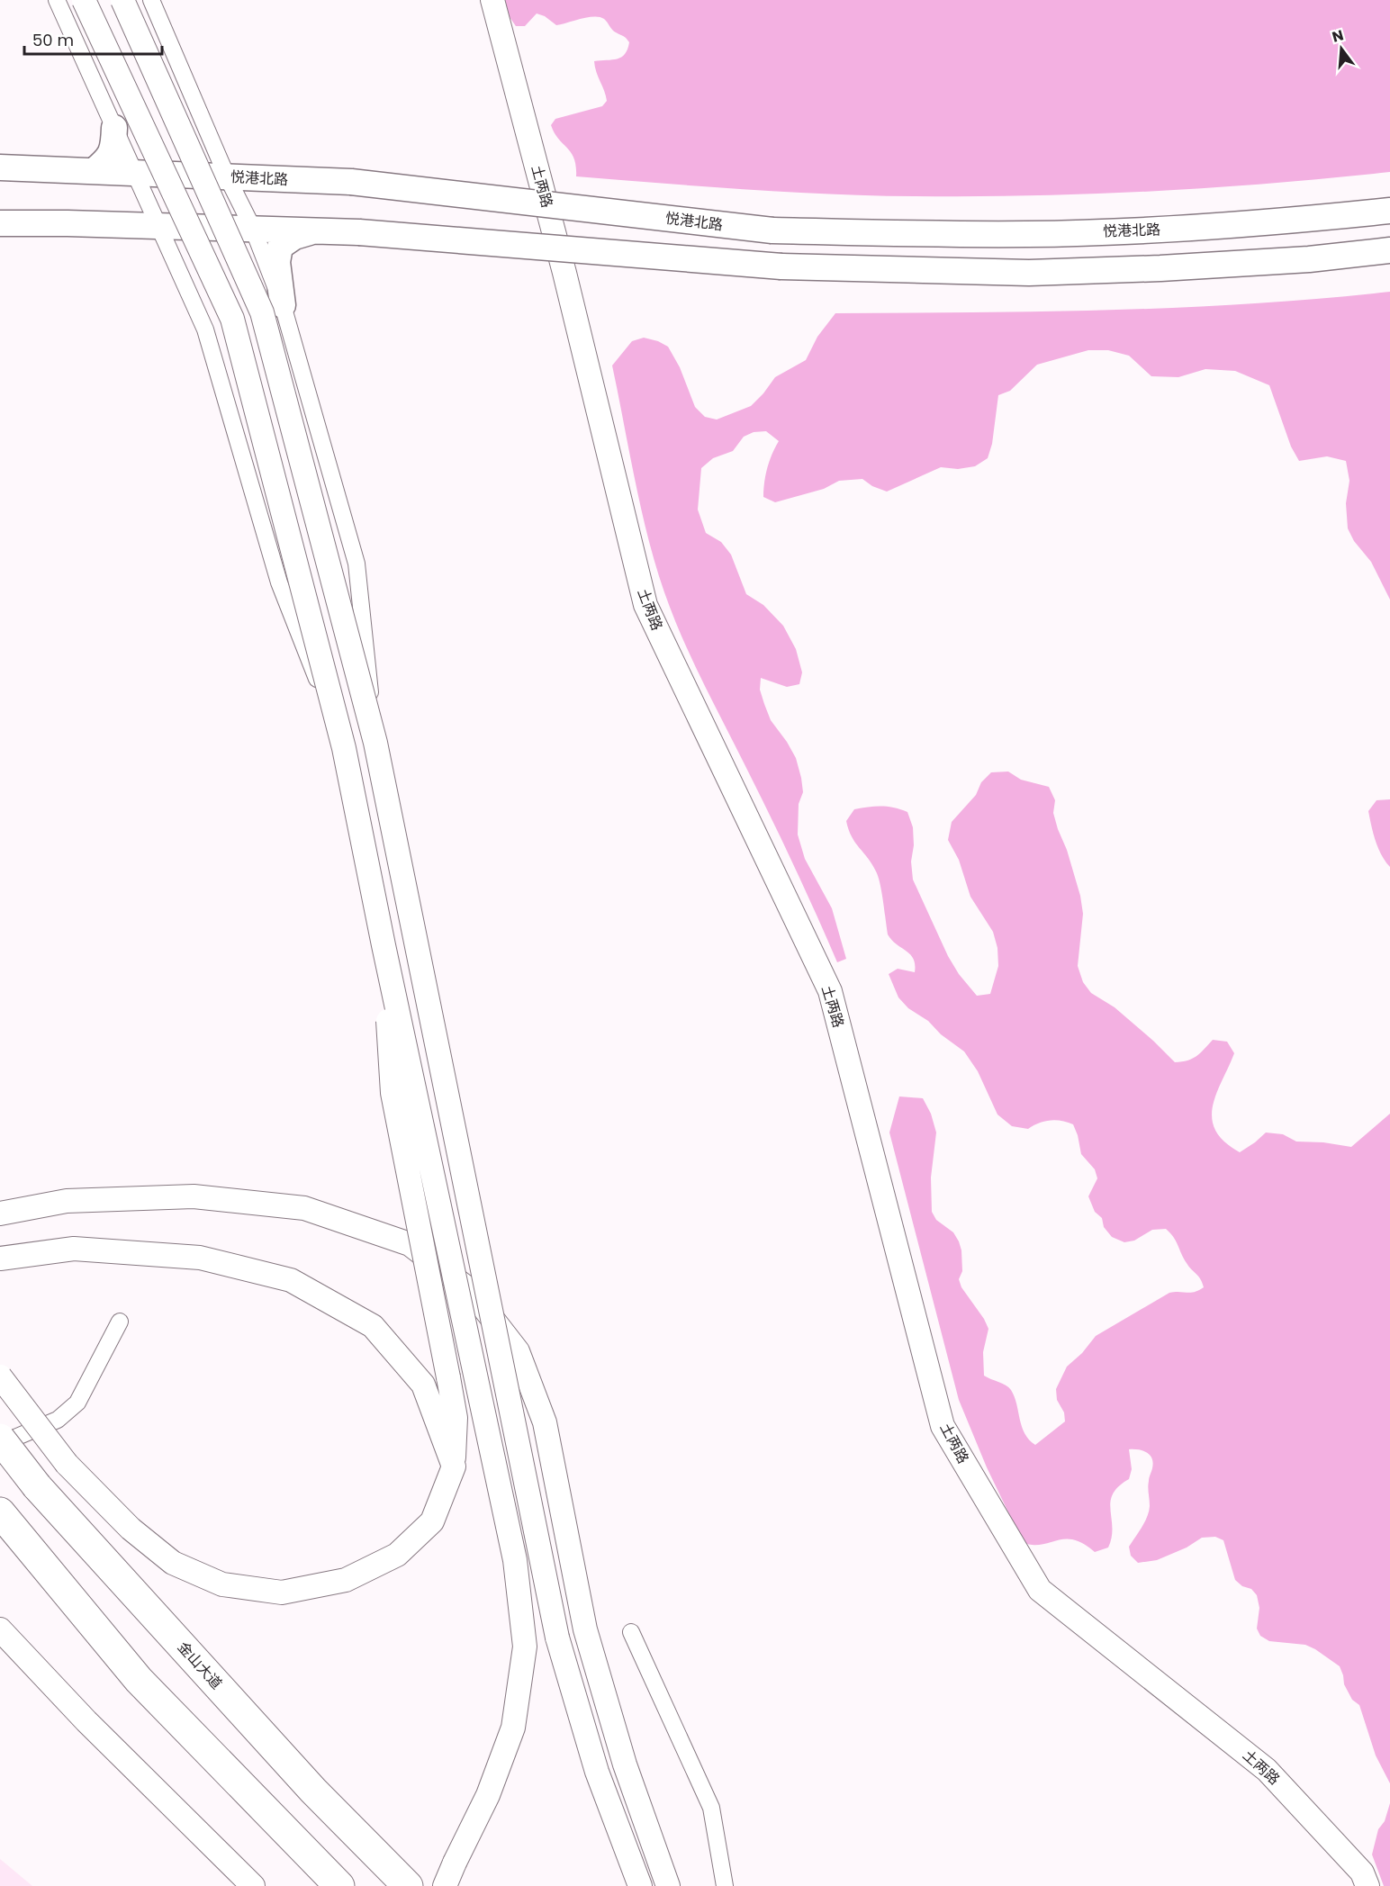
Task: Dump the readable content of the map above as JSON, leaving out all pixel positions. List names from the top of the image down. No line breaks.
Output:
{"streets":{"highway":["金山大道"],"main road":["悦港北路","土两路"]},"scale_bar":"50 m","north":"top"}
